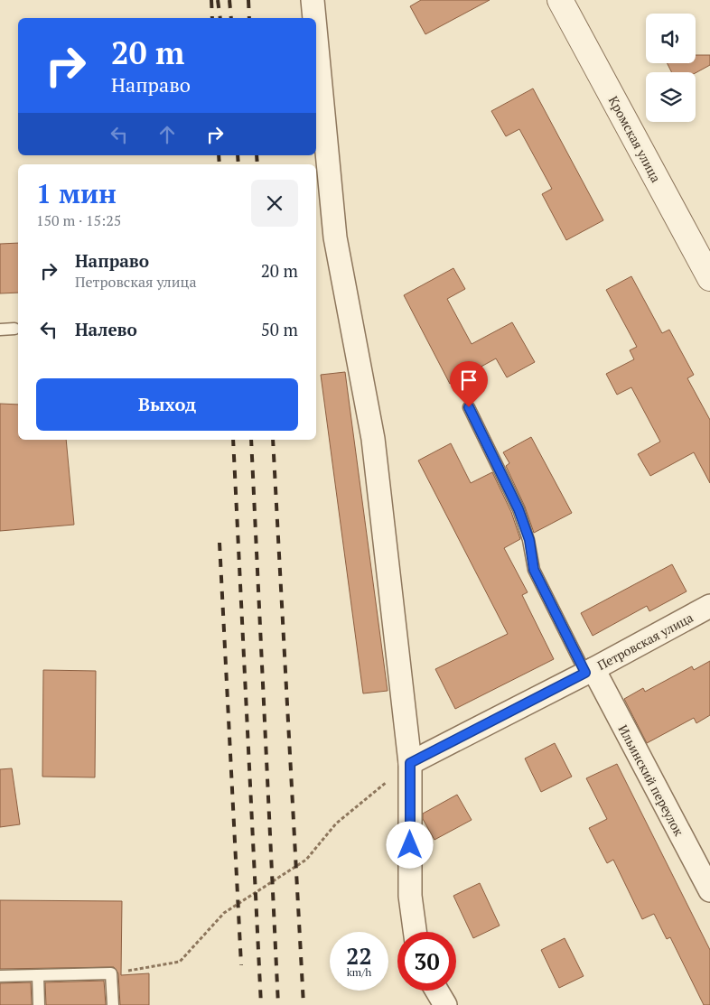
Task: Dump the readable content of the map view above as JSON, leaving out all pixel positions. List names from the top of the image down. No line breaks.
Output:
{"streets":{"street":["Кромская улица","Петровская улица","Ильинский переулок"]},"crossings":[["Петровская улица","Ильинский переулок"]],"page":{"turn":["20 m","Направо"],"heading":["1 мин","150 m · 15:25"],"list":[{"name":"Направо","note":"Петровская улица","value":"20 m"},{"name":"Налево","value":"50 m"}],"buttons":"Выход","speed":"22 km/h","limit":"30"}}
